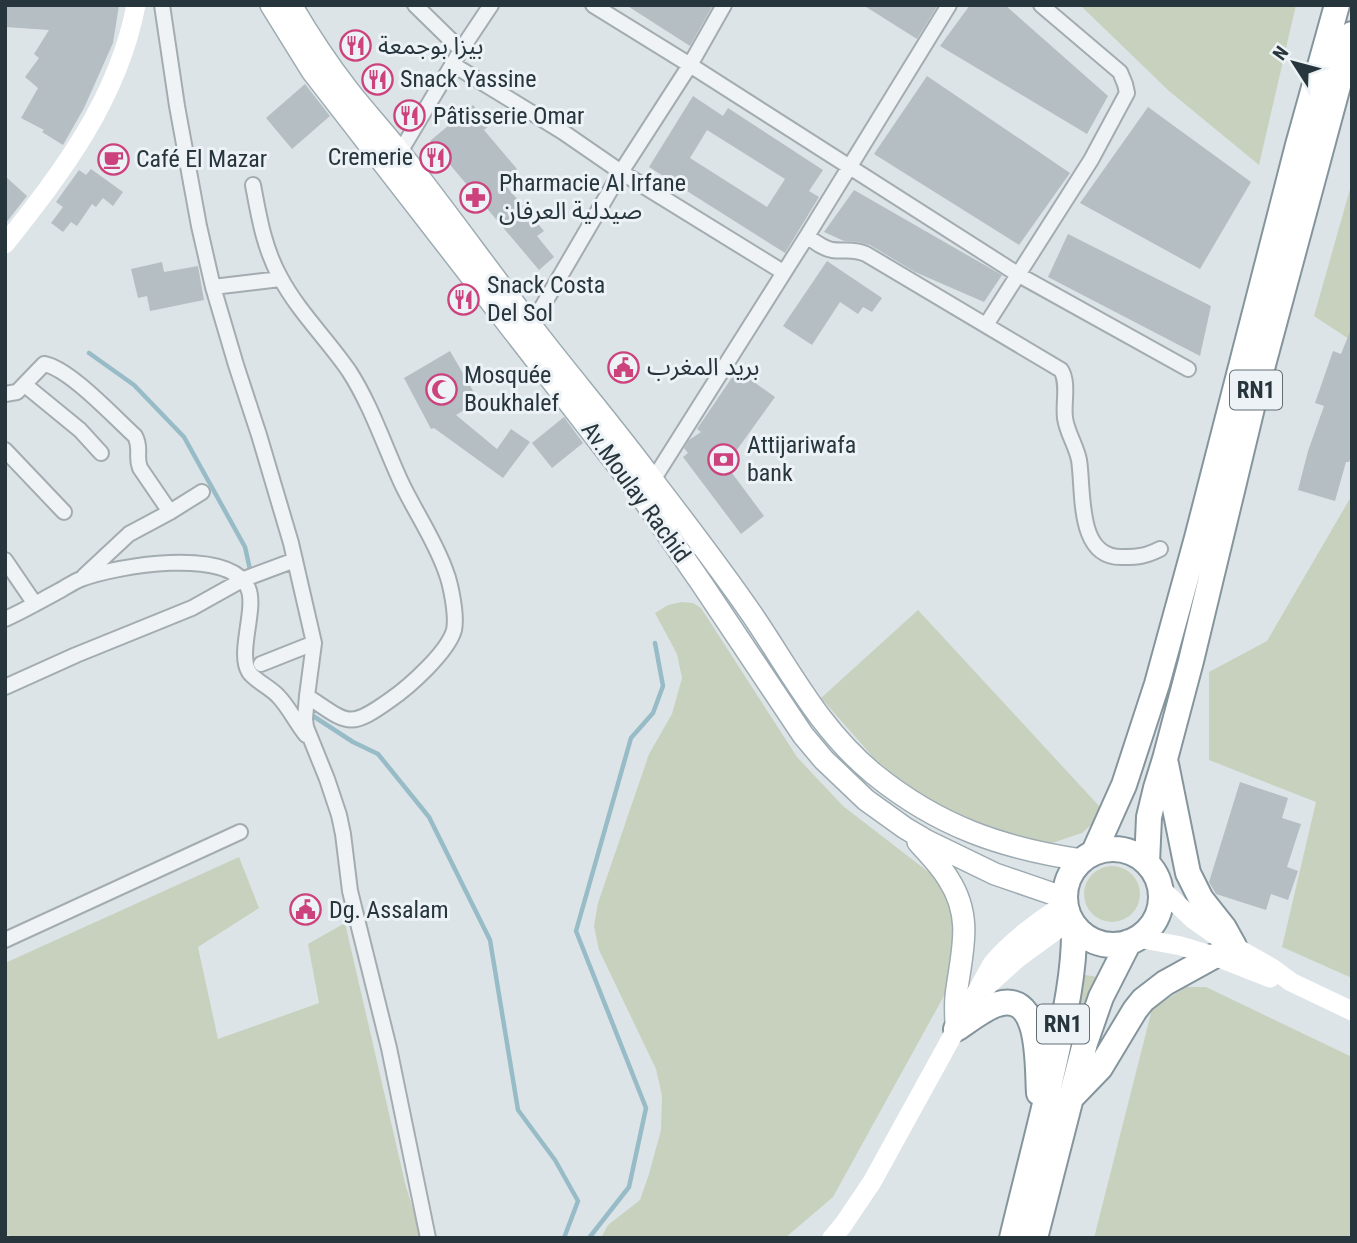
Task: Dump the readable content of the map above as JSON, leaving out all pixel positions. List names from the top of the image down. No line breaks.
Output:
{"streets":{"highway":["RN1"],"main road":["Av.Moulay Rachid"]},"crossings":[["RN1","Av.Moulay Rachid"]],"places":{"restaurant":["بيزا بوجمعة","Snack Yassine","Pâtisserie Omar","Cremerie","Snack Costa Del Sol"],"cafe":["Café El Mazar"],"pharmacy":["Pharmacie Al Irfane صيدلية العرفان"],"public building":["بريد المغرب","Dg. Assalam"],"mosque":["Mosquée Boukhalef"],"bank":["Attijariwafa bank"]},"north":"top left"}
